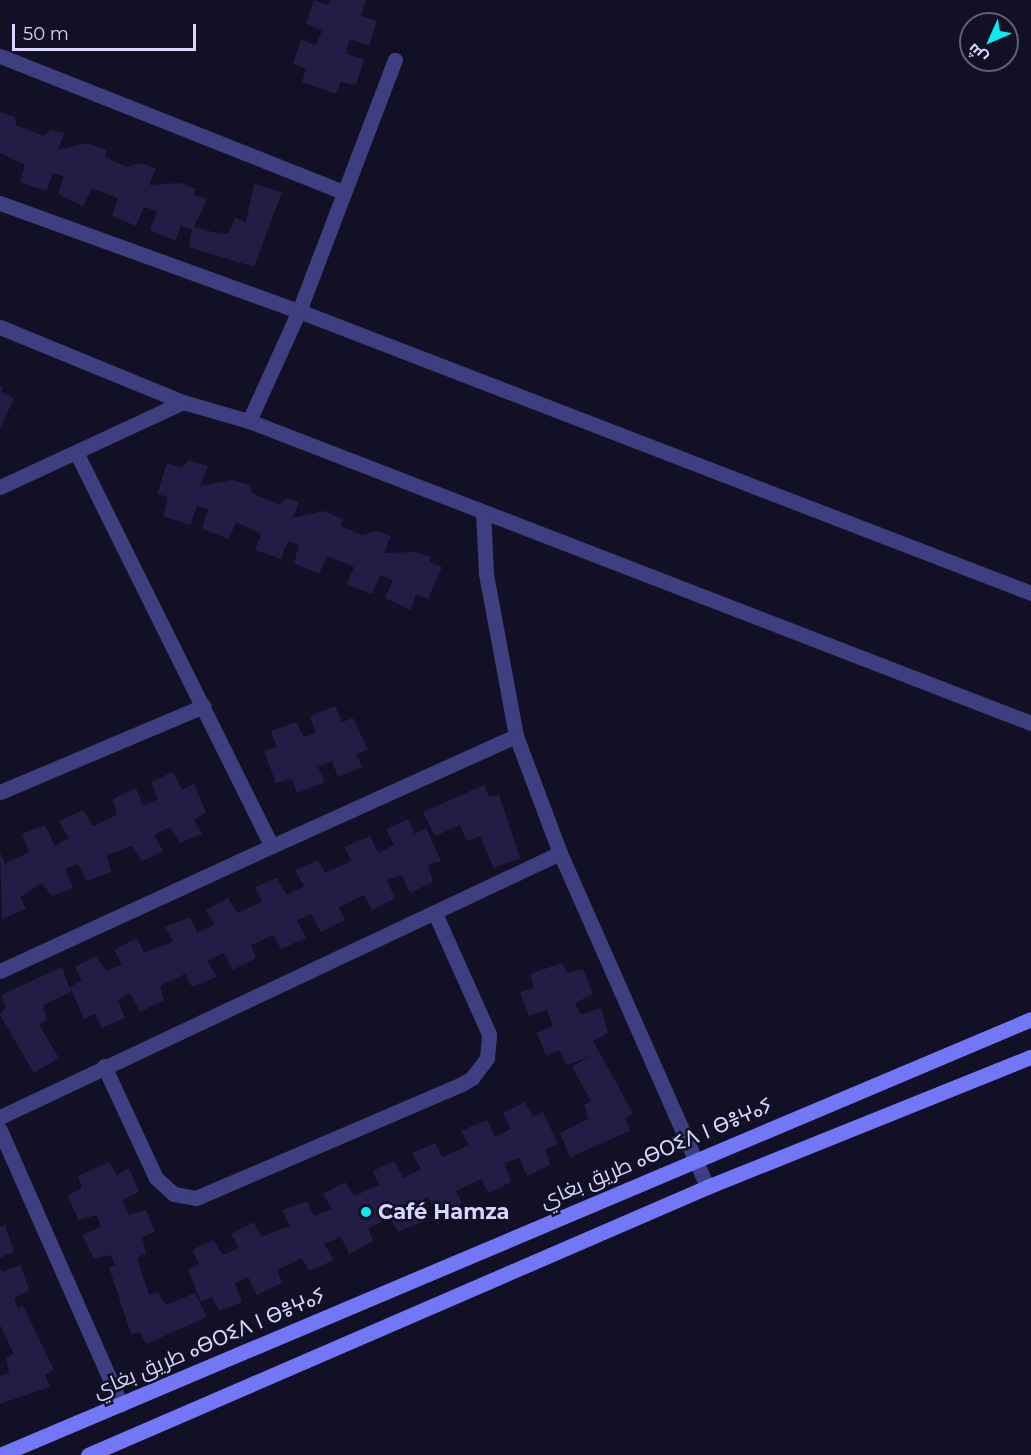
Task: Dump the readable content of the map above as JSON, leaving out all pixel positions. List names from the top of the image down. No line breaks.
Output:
{"streets":{"main road":["طريق بغاي ⴰⴱⵔⵉⴷ ⵏ ⴱⴻⵖⴰⵢ"]},"places":["Café Hamza"],"scale_bar":"50 m","north":"bottom left"}
